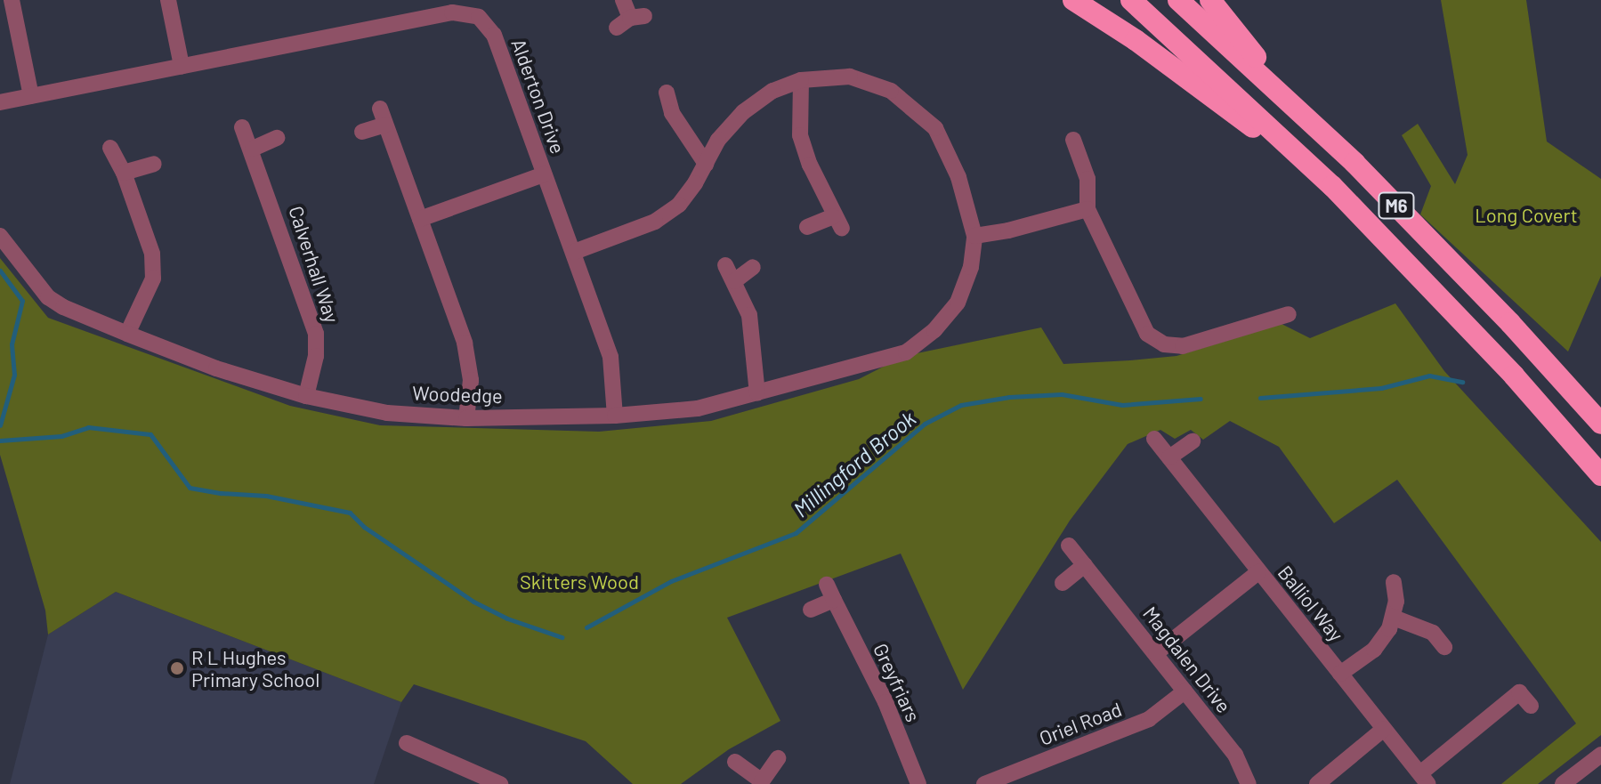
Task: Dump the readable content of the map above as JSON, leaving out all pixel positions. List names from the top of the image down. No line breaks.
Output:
{"streets":{"highway":["M6"],"street":["Alderton Drive","Calverhall Way","Woodedge","Balliol Way","Magdalen Drive","Greyfriars","Oriel Road"]},"crossings":[["Alderton Drive","Woodedge"],["Calverhall Way","Woodedge"],["Magdalen Drive","Oriel Road"]],"water":["Millingford Brook"],"parks":["Long Covert","Skitters Wood"],"places":["R L Hughes Primary School"]}
